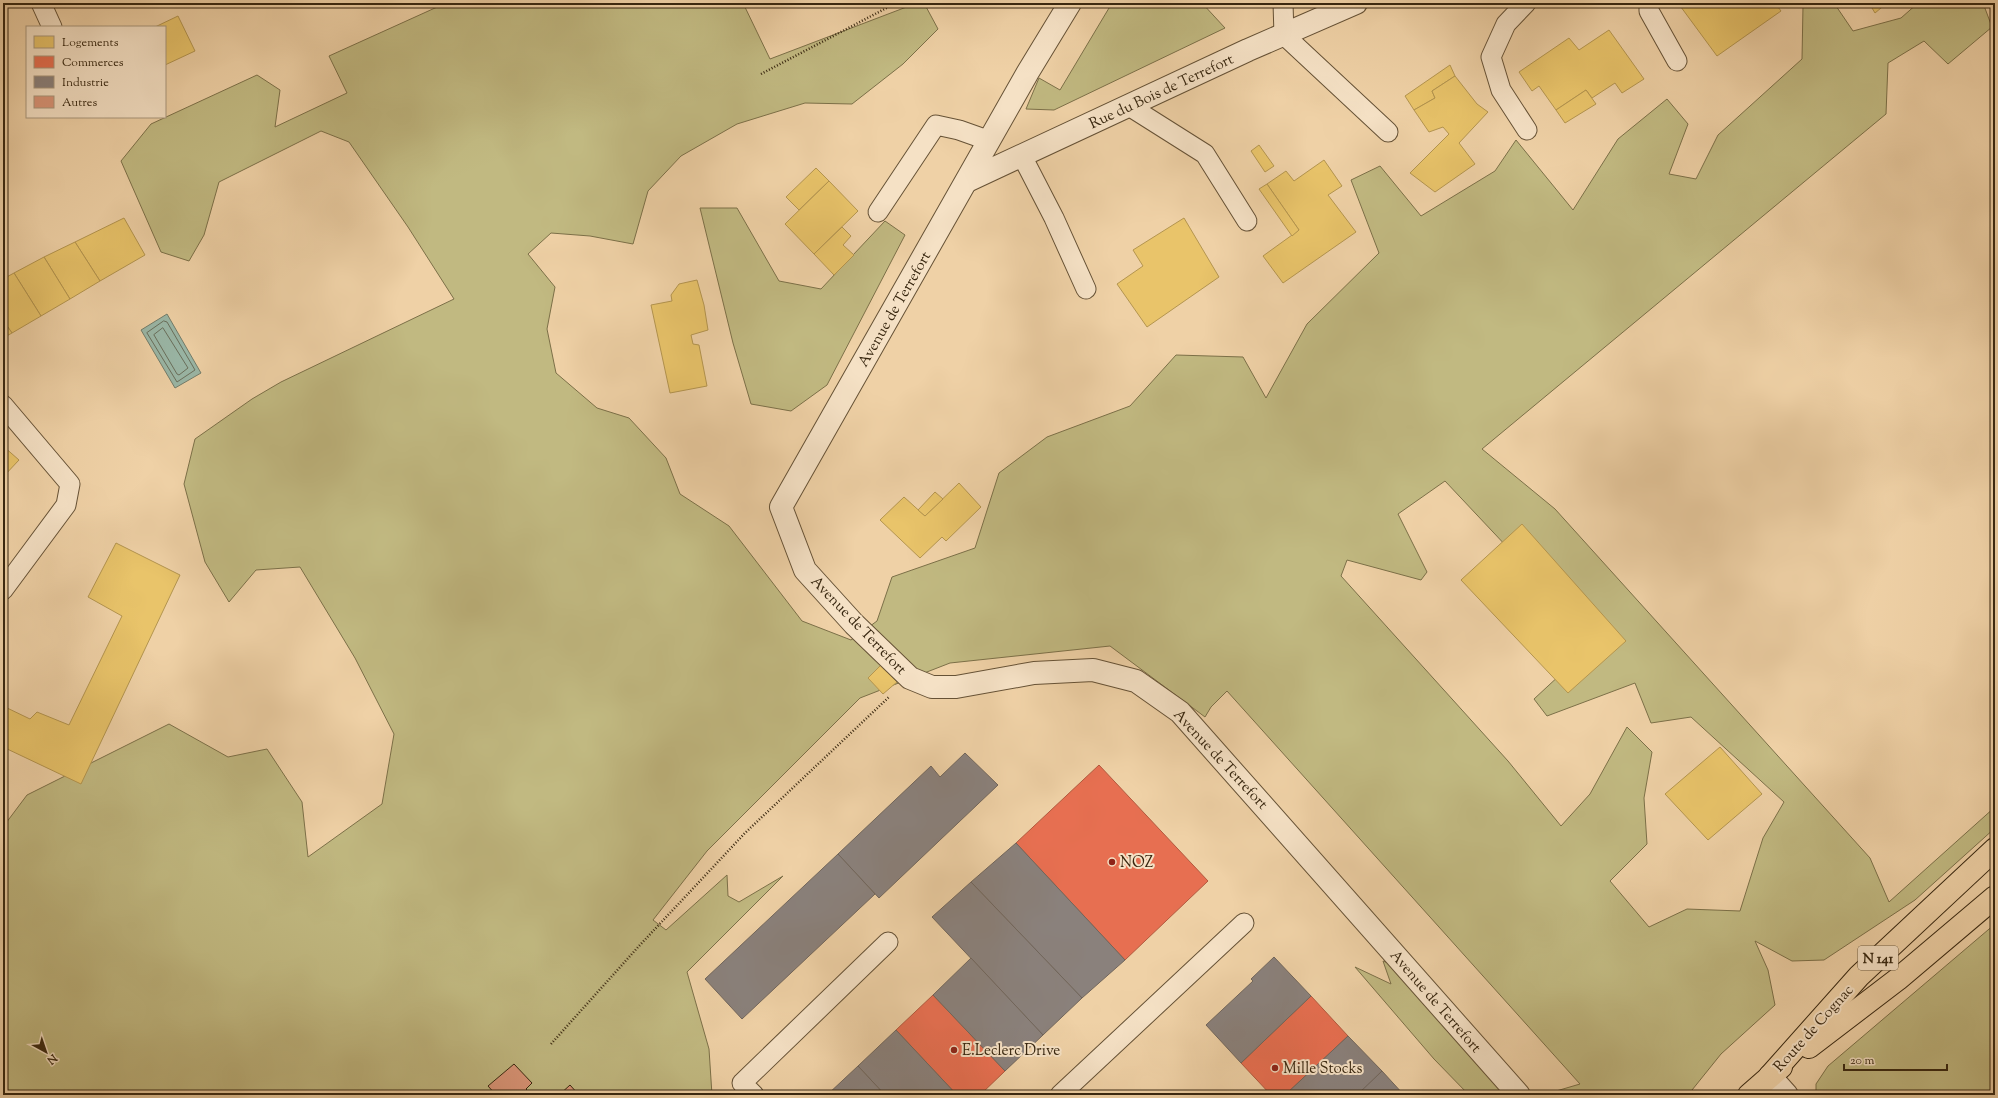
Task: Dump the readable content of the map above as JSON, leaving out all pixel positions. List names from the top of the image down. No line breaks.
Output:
{"streets":{"main road":["N 141","Route de Cognac"],"street":["Rue du Bois de Terrefort","Avenue de Terrefort"]},"crossings":[["Rue du Bois de Terrefort","Avenue de Terrefort"]],"places":["NOZ","E.Leclerc Drive","Mille Stocks"],"legend":["Logements","Commerces","Industrie","Autres"],"scale_bar":"20 m","north":"bottom right"}
